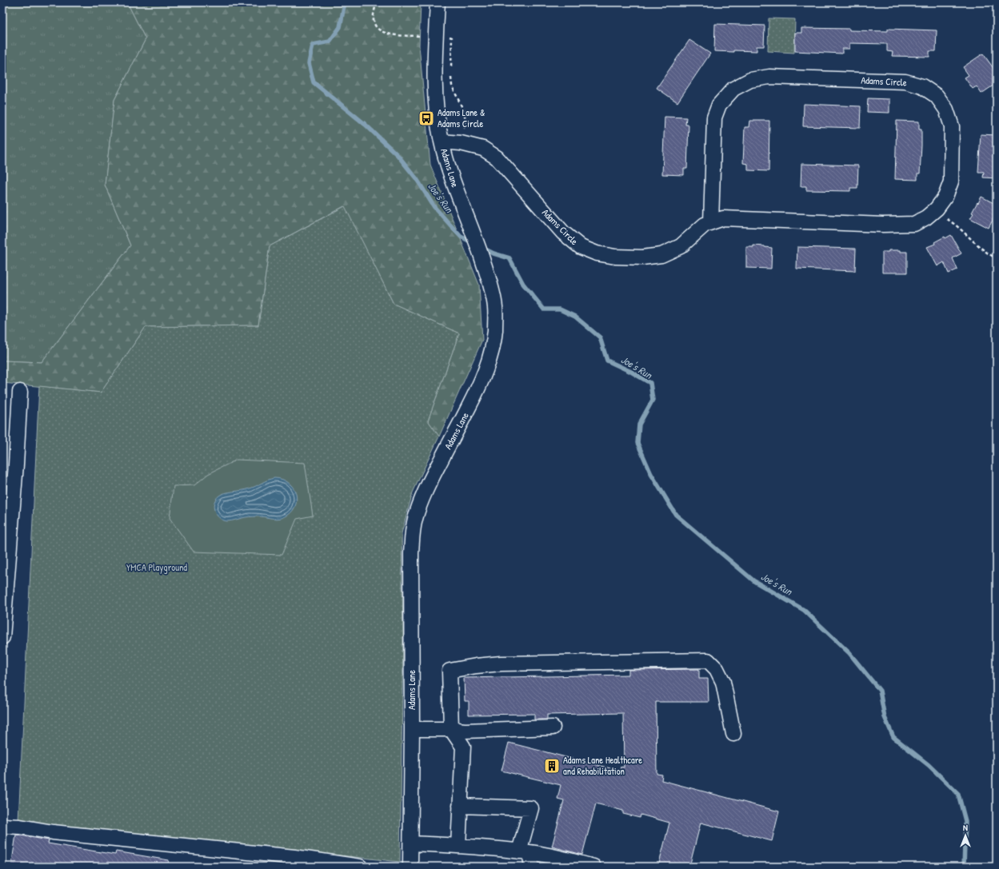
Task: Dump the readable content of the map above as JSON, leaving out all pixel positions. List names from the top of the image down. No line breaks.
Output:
{"streets":{"street":["Adams Circle","Adams Lane"]},"crossings":[["Adams Circle","Adams Lane"]],"water":["Joe's Run"],"parks":["YMCA Playground"],"places":{"bus stop":["Adams Lane & Adams Circle"],"building":["Adams Lane Healthcare and Rehabilitation"]},"north":"top"}
